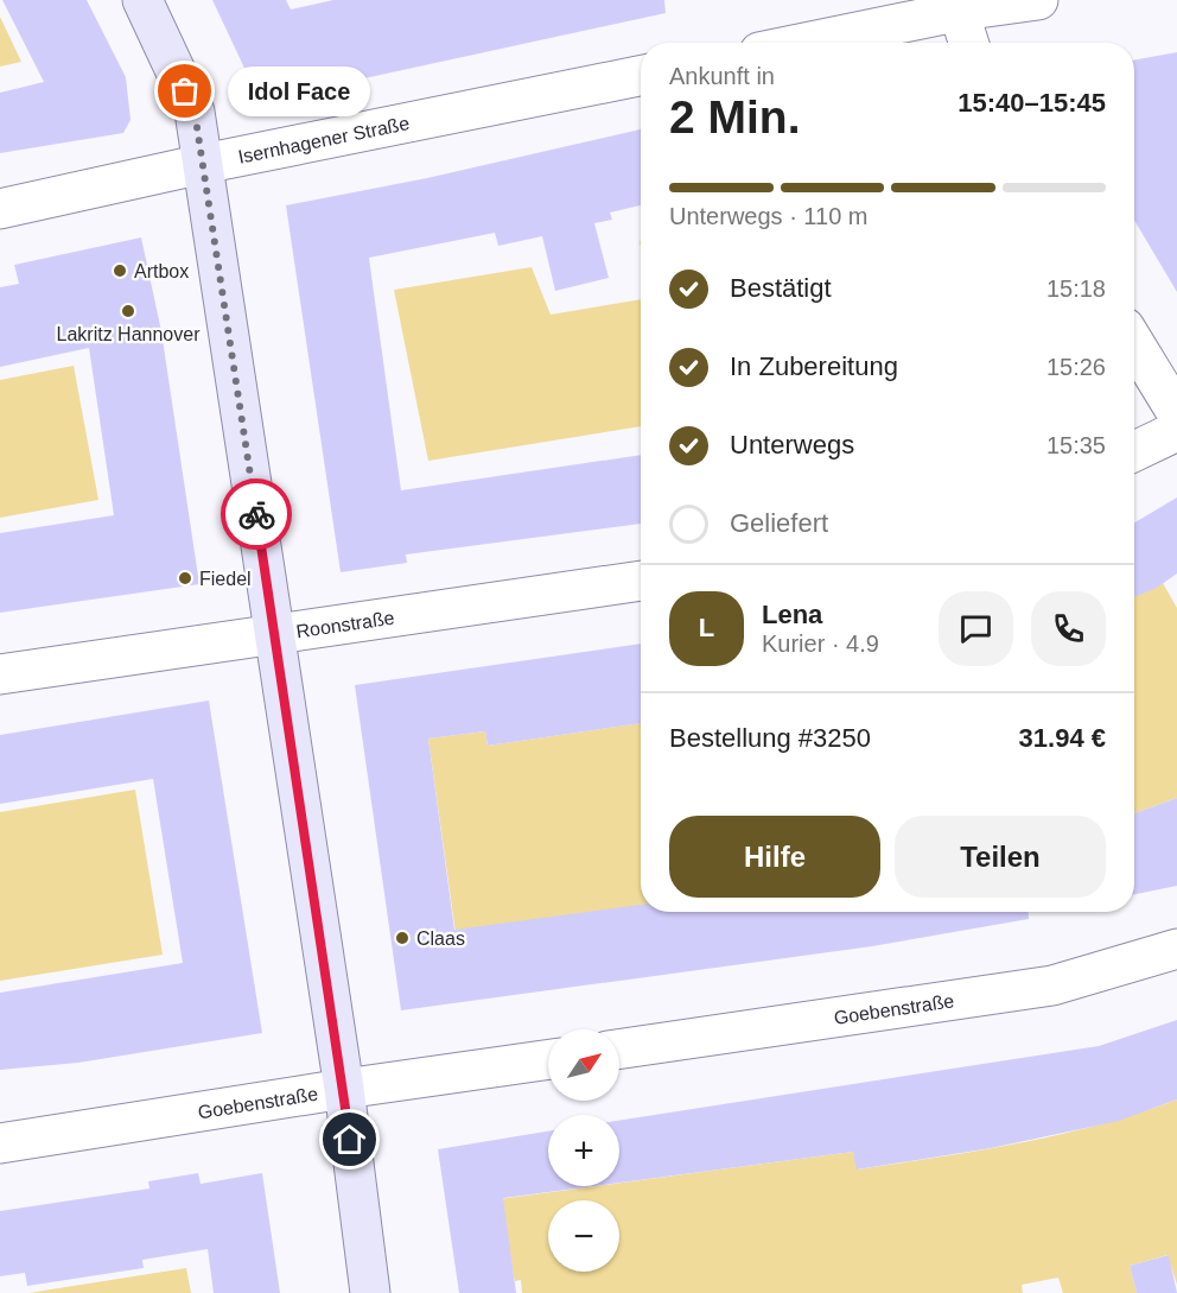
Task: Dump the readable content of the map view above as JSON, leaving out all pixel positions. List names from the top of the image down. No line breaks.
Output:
{"streets":{"street":["Isernhagener Straße","Roonstraße","Goebenstraße"]},"places":["Idol Face","Artbox","Lakritz Hannover","Fiedel","Claas"],"north":"top right","page":{"heading":["2 Min.","Ankunft in","15:40–15:45"],"panel":["Lena","Kurier · 4.9","Bestellung #3250","31.94 €"],"bubble":"Idol Face","bar":"Unterwegs · 110 m","list":[["Bestätigt","15:18"],["In Zubereitung","15:26"],["Unterwegs","15:35"],"Geliefert"],"round":"L","buttons":["Hilfe","Teilen"],"map_buttons":["+","−"]}}
